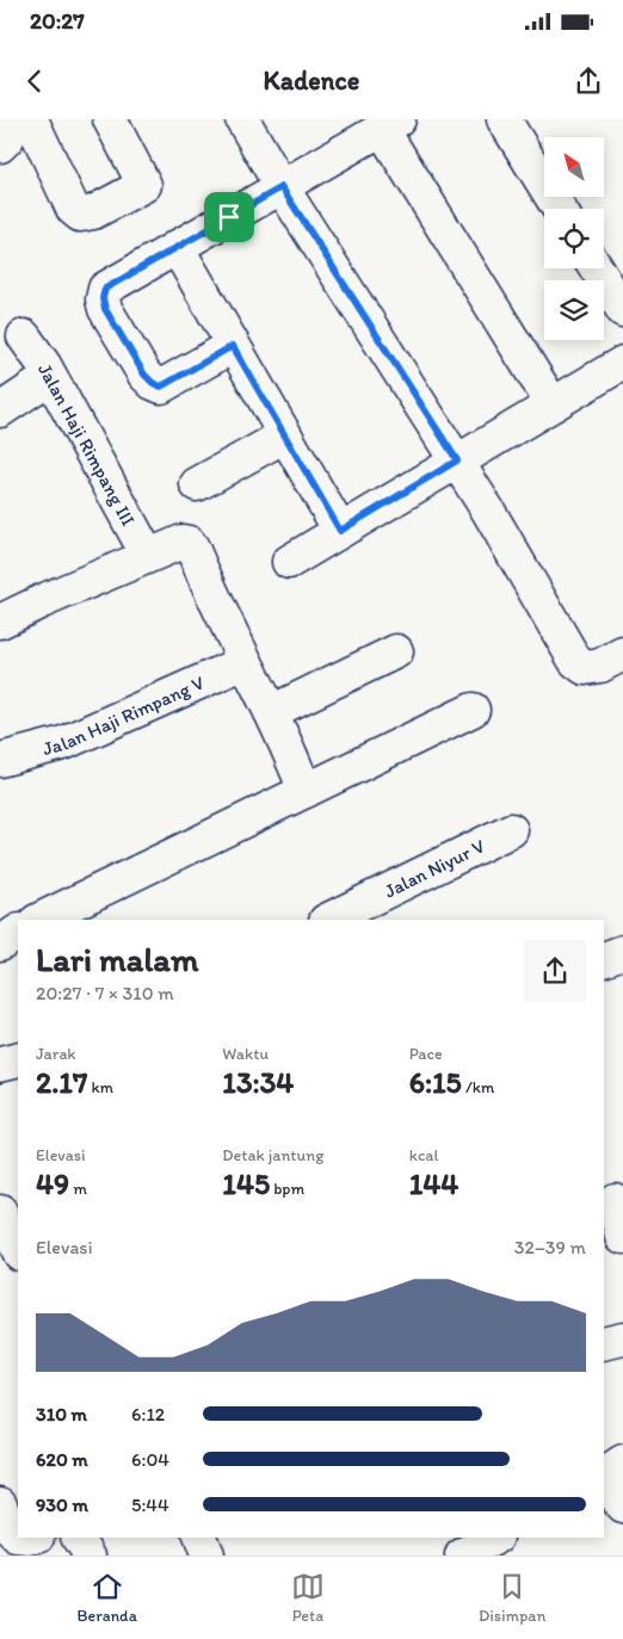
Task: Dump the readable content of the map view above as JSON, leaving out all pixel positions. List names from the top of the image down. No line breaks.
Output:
{"streets":{"street":["Jalan Haji Rimpang III","Jalan Haji Rimpang V","Jalan Niyur V"]},"north":"top left","page":{"status":"20:27","header":"Kadence","heading":["Lari malam","20:27 · 7 × 310 m"],"stats":[["Jarak","2.17 km"],["Waktu","13:34"],["Pace","6:15 /km"],["Elevasi","49 m"],["Detak jantung","145 bpm"],["kcal","144"]],"chart":["Elevasi","32–39 m"],"list":[{"name":"310 m","note":"6:12"},{"name":"620 m","note":"6:04"},{"name":"930 m","note":"5:44"}],"tabs":["Beranda","Peta","Disimpan"]}}
